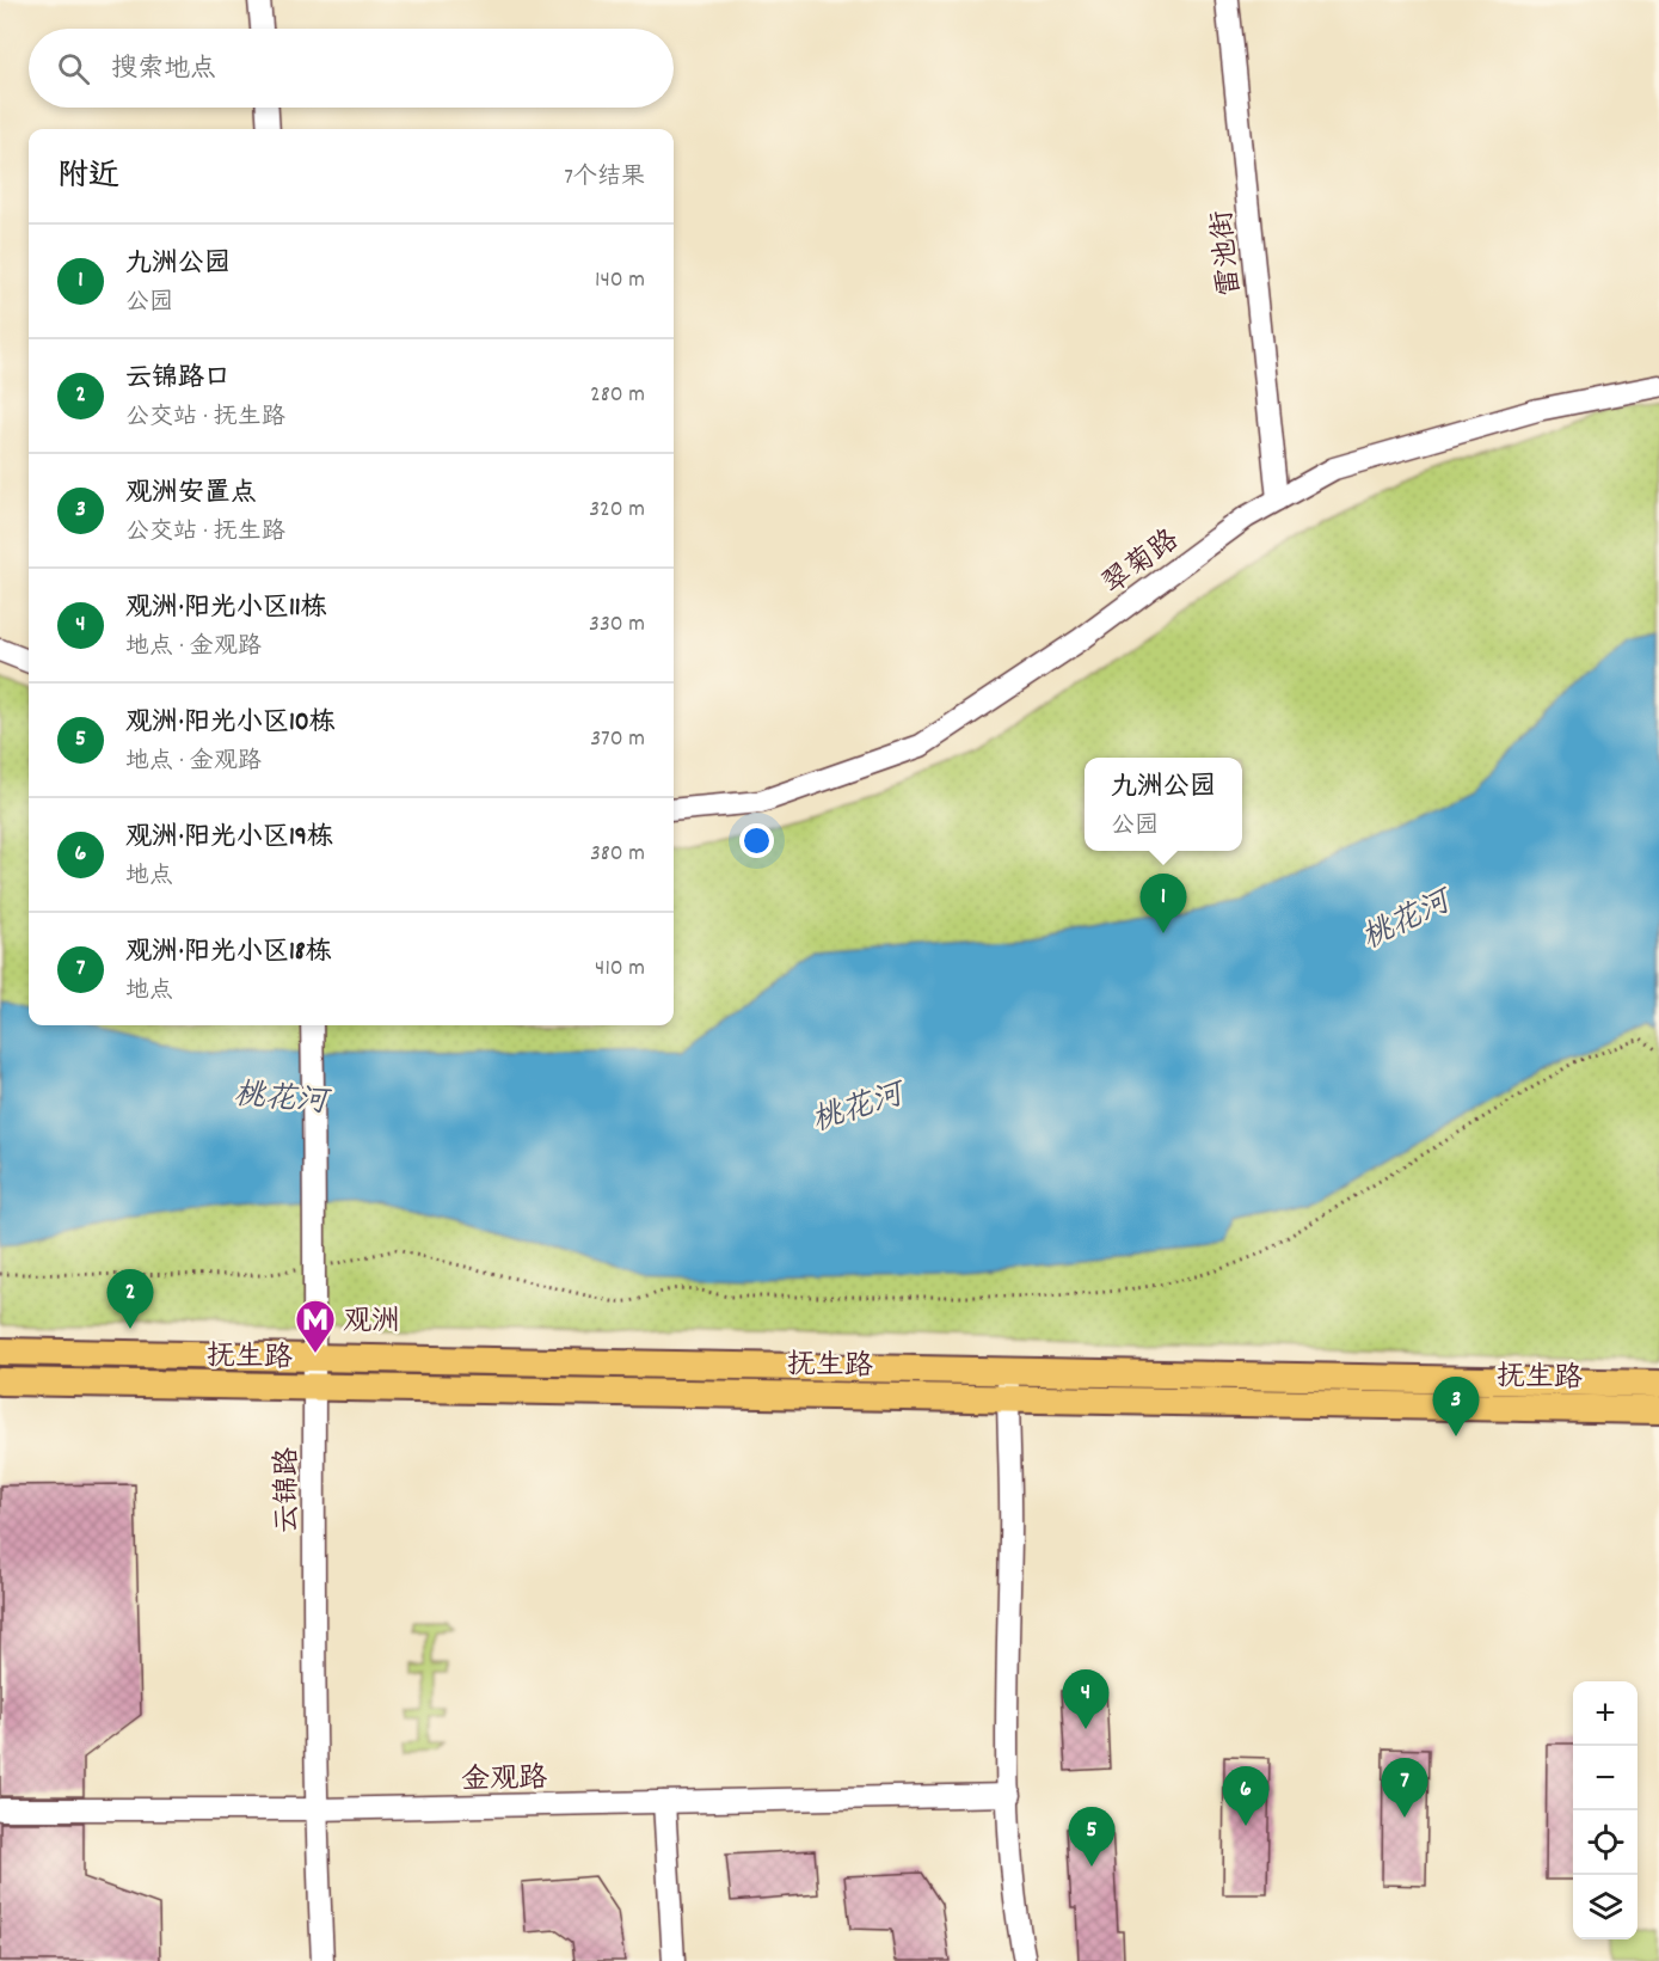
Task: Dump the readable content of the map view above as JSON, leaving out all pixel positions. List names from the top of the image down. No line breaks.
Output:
{"streets":{"main road":["抚生路"],"street":["雷池街","翠菊路","云锦路","金观路"]},"crossings":[["雷池街","翠菊路"],["抚生路","云锦路"],["云锦路","金观路"]],"water":["桃花河"],"places":{"metro station":["观洲"]},"page":{"search":"搜索地点","heading":["附近","7个结果"],"list":[{"mark":"1","name":"九洲公园","note":"公园","value":"140 m"},{"mark":"2","name":"云锦路口","note":"公交站 · 抚生路","value":"280 m"},{"mark":"3","name":"观洲安置点","note":"公交站 · 抚生路","value":"320 m"},{"mark":"4","name":"观洲·阳光小区11栋","note":"地点 · 金观路","value":"330 m"},{"mark":"5","name":"观洲·阳光小区10栋","note":"地点 · 金观路","value":"370 m"},{"mark":"6","name":"观洲·阳光小区19栋","note":"地点","value":"380 m"},{"mark":"7","name":"观洲·阳光小区18栋","note":"地点","value":"410 m"}],"popup":["九洲公园","公园"],"pins":["1","2","3","4","7","6","5"],"map_buttons":["+","−"]}}
